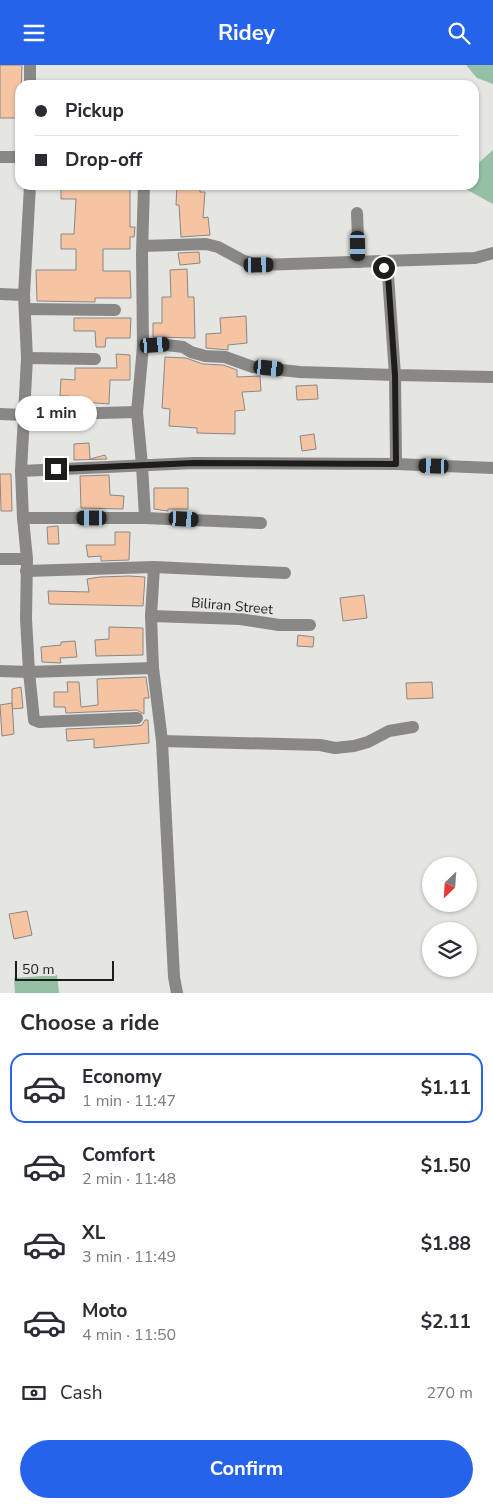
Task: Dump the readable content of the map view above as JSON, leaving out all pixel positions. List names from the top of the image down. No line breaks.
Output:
{"streets":{"street":["Biliran Street"]},"scale_bar":"50 m","north":"bottom left","page":{"header":"Ridey","banner":["Pickup","Drop-off"],"bubble":"1 min","scale":"50 m","heading":"Choose a ride","list":[{"name":"Economy","note":"1 min · 11:47","value":"$1.11"},{"name":"Comfort","note":"2 min · 11:48","value":"$1.50"},{"name":"XL","note":"3 min · 11:49","value":"$1.88"},{"name":"Moto","note":"4 min · 11:50","value":"$2.11"}],"pay":["Cash","270 m"],"buttons":"Confirm"}}
